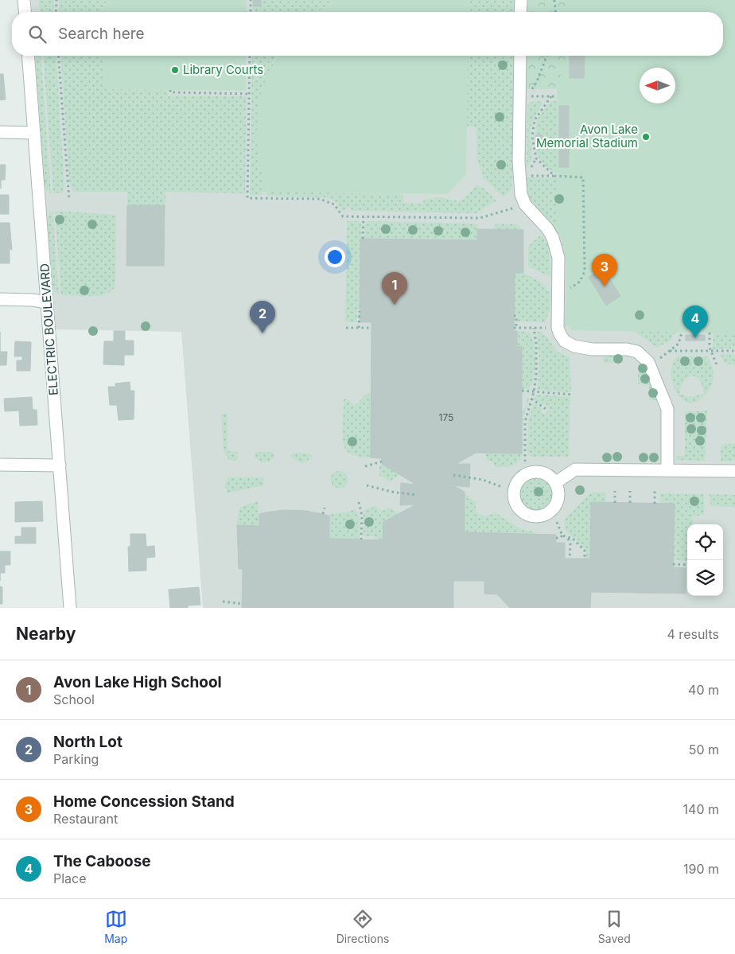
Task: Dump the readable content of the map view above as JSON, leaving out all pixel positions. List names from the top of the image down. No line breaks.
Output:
{"streets":{"street":["ELECTRIC BOULEVARD"]},"places":["Library Courts","Avon Lake Memorial Stadium"],"house_numbers":["175"],"north":"left","page":{"search":"Search here","pins":["3","1","2","4"],"heading":["Nearby","4 results"],"list":[{"mark":"1","name":"Avon Lake High School","note":"School","value":"40 m"},{"mark":"2","name":"North Lot","note":"Parking","value":"50 m"},{"mark":"3","name":"Home Concession Stand","note":"Restaurant","value":"140 m"},{"mark":"4","name":"The Caboose","note":"Place","value":"190 m"}],"nav":["Map","Directions","Saved"]}}
